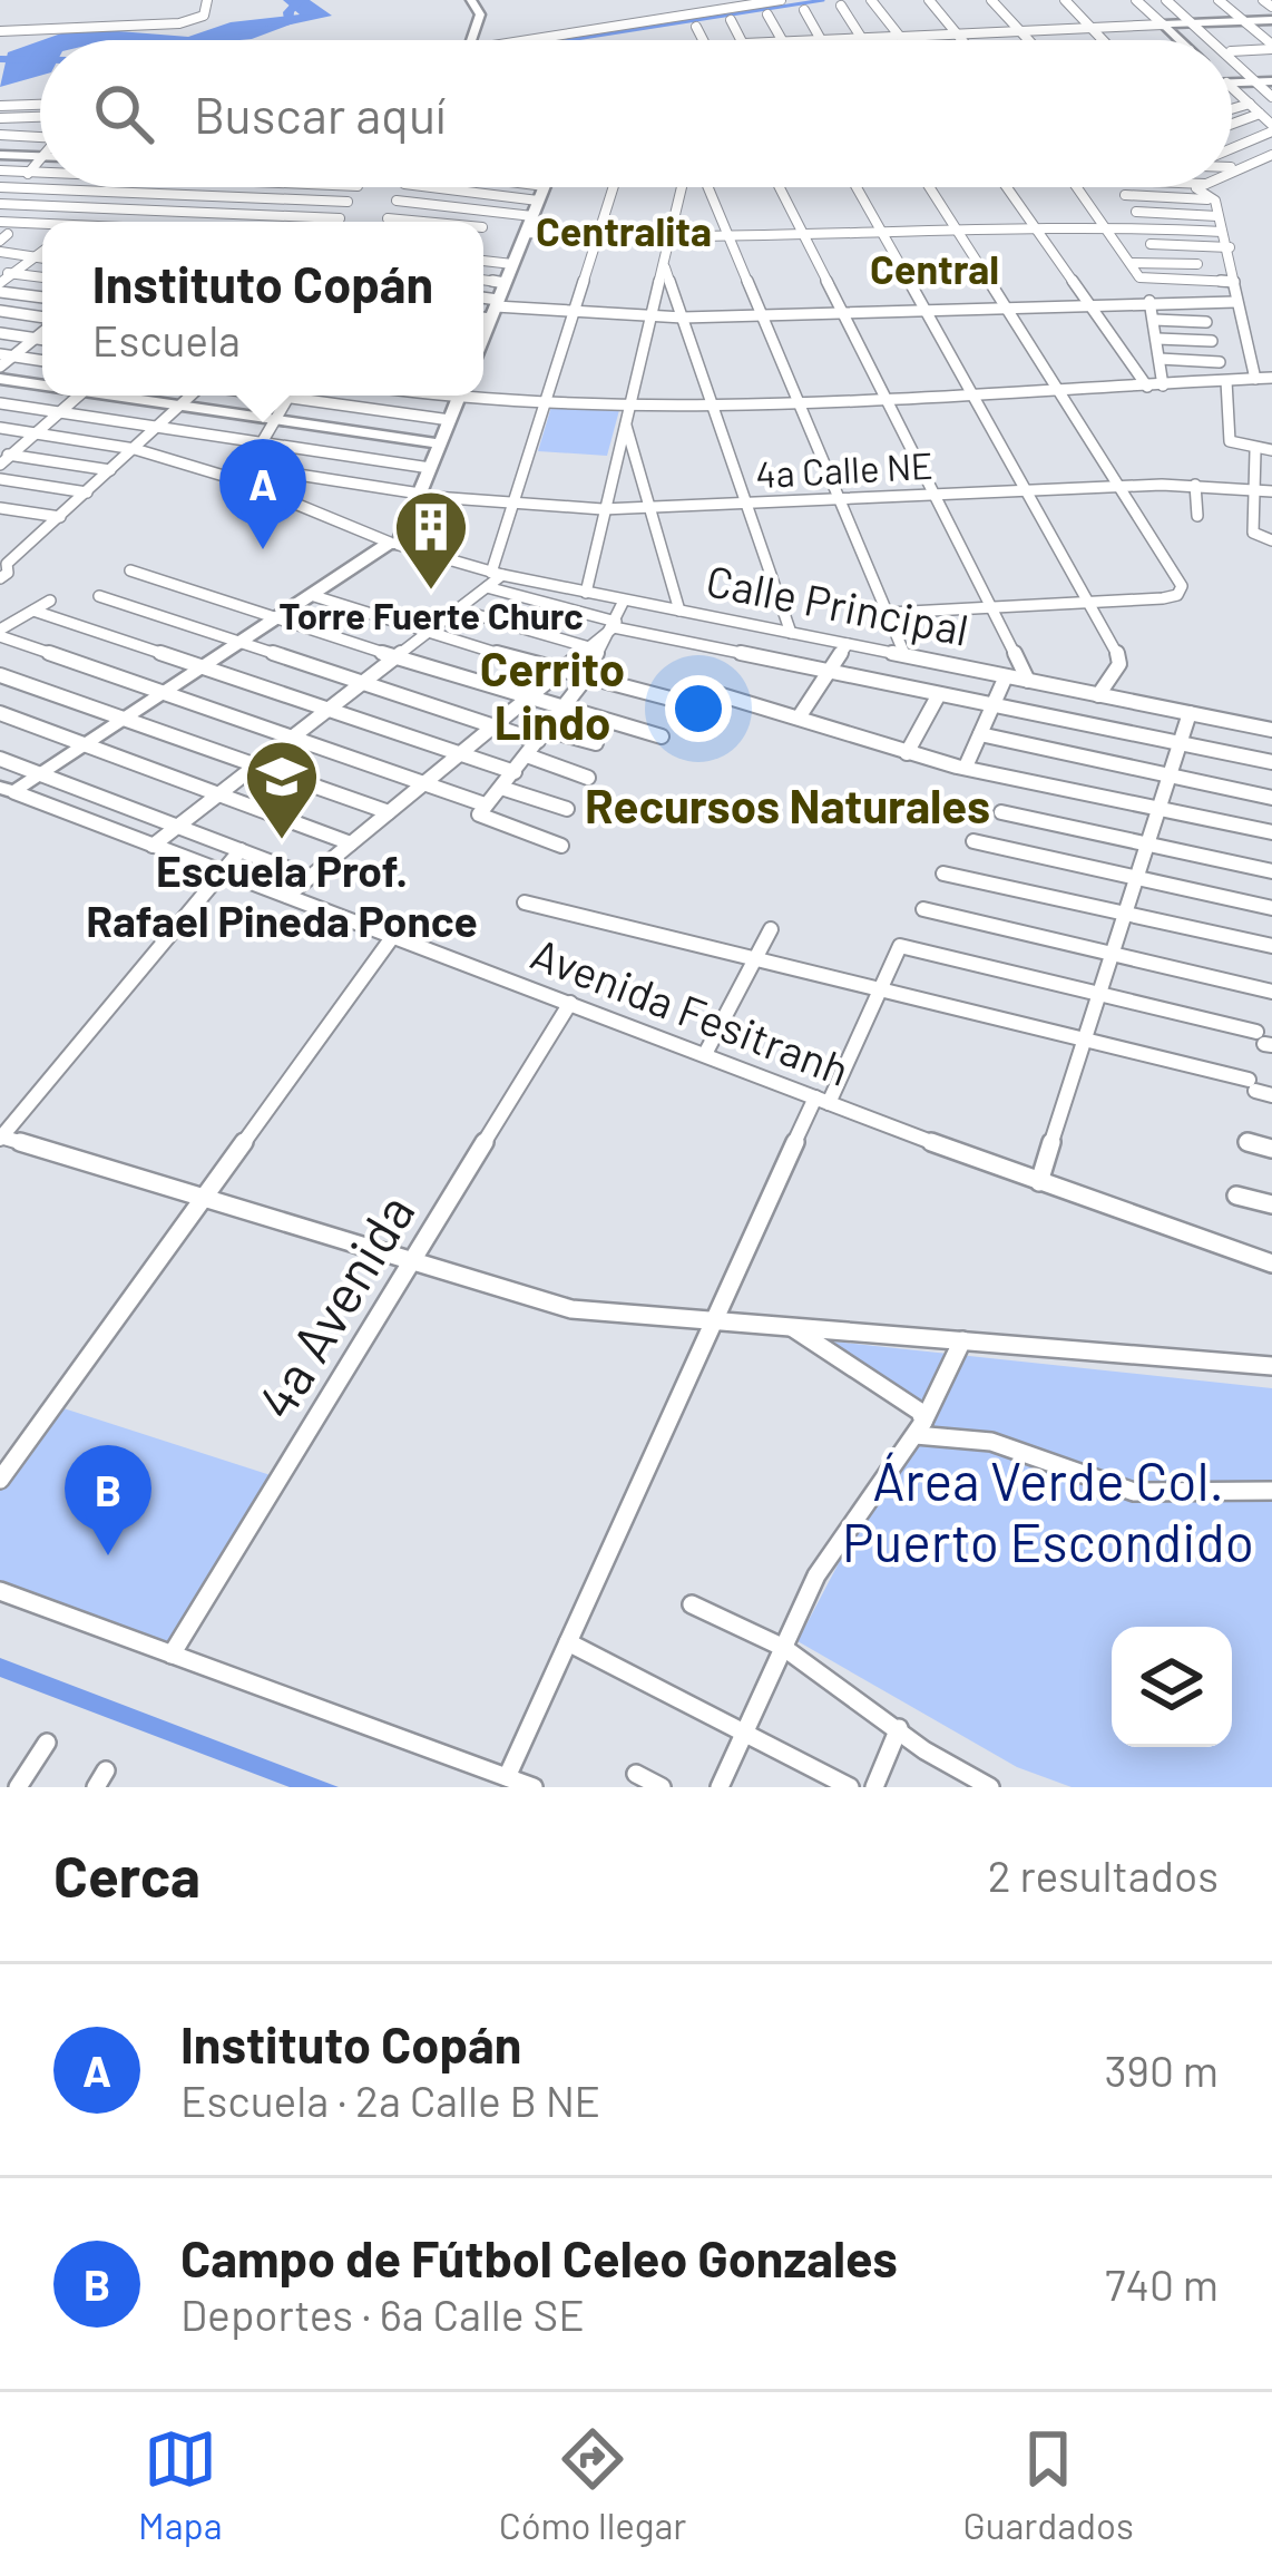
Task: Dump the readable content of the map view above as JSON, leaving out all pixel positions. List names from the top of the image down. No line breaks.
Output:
{"streets":{"street":["4a Calle NE","Calle Principal","Avenida Fesitranh","4a Avenida"]},"crossings":[["Avenida Fesitranh","4a Avenida"]],"districts":["Centralita","Central","Cerrito Lindo","Recursos Naturales"],"parks":["Área Verde Col. Puerto Escondido"],"places":{"building":["Torre Fuerte Churc"],"school or university":["Escuela Prof. Rafael Pineda Ponce"]},"page":{"search":"Buscar aquí","popup":["Instituto Copán","Escuela"],"pins":["A","B"],"heading":["Cerca","2 resultados"],"list":[{"mark":"A","name":"Instituto Copán","note":"Escuela · 2a Calle B NE","value":"390 m"},{"mark":"B","name":"Campo de Fútbol Celeo Gonzales","note":"Deportes · 6a Calle SE","value":"740 m"}],"nav":["Mapa","Cómo llegar","Guardados"]}}
